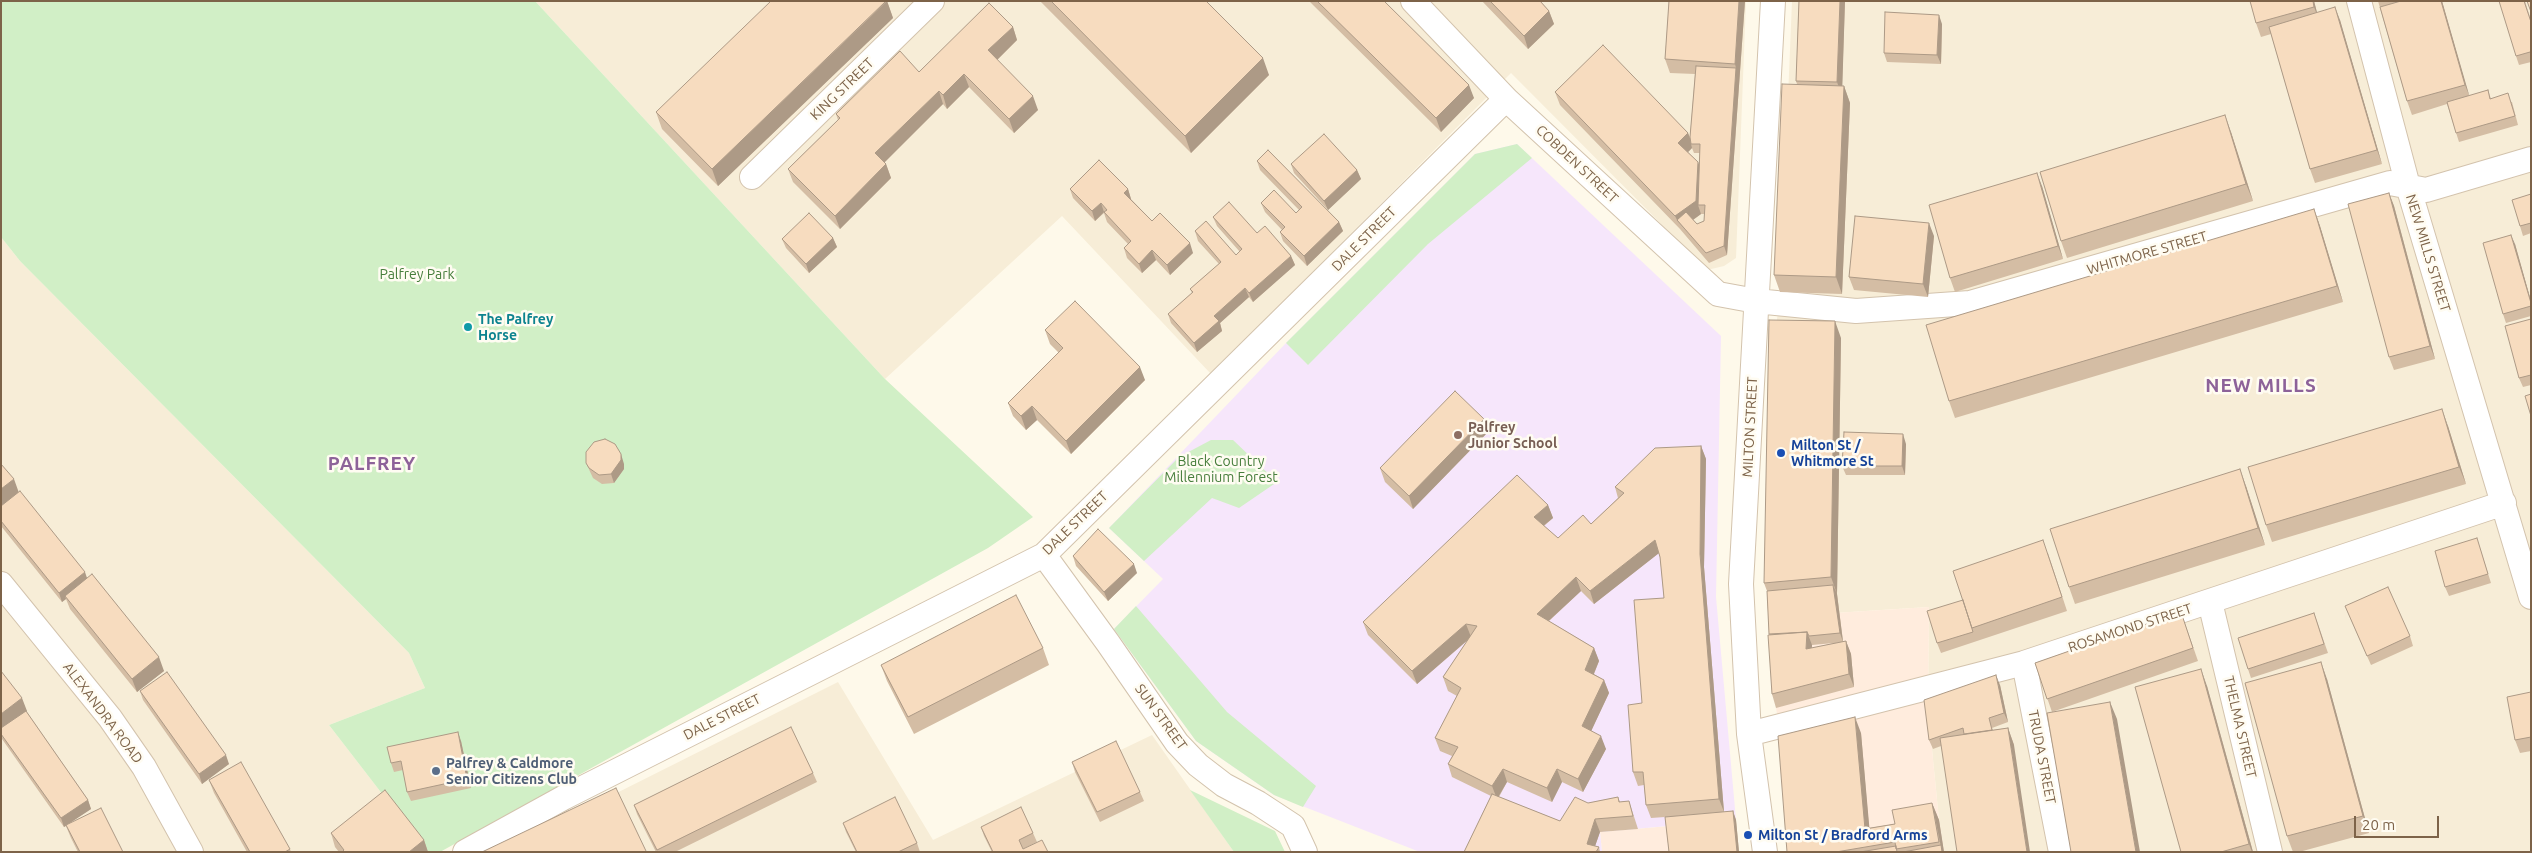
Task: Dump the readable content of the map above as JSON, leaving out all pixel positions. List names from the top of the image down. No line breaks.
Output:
{"streets":{"street":["KING STREET","COBDEN STREET","DALE STREET","WHITMORE STREET","NEW MILLS STREET","MILTON STREET","ROSAMOND STREET","ALEXANDRA ROAD","SUN STREET","THELMA STREET","TRUDA STREET"]},"crossings":[["COBDEN STREET","DALE STREET"],["COBDEN STREET","WHITMORE STREET"],["COBDEN STREET","MILTON STREET"],["DALE STREET","SUN STREET"],["WHITMORE STREET","NEW MILLS STREET"],["WHITMORE STREET","MILTON STREET"],["NEW MILLS STREET","ROSAMOND STREET"],["MILTON STREET","ROSAMOND STREET"],["ROSAMOND STREET","THELMA STREET"],["ROSAMOND STREET","TRUDA STREET"]],"districts":["NEW MILLS","PALFREY"],"parks":["Palfrey Park","Black Country Millennium Forest"],"places":["The Palfrey Horse","Palfrey Junior School","Milton St / Whitmore St","Palfrey & Caldmore Senior Citizens Club","Milton St / Bradford Arms"],"scale_bar":"20 m"}
